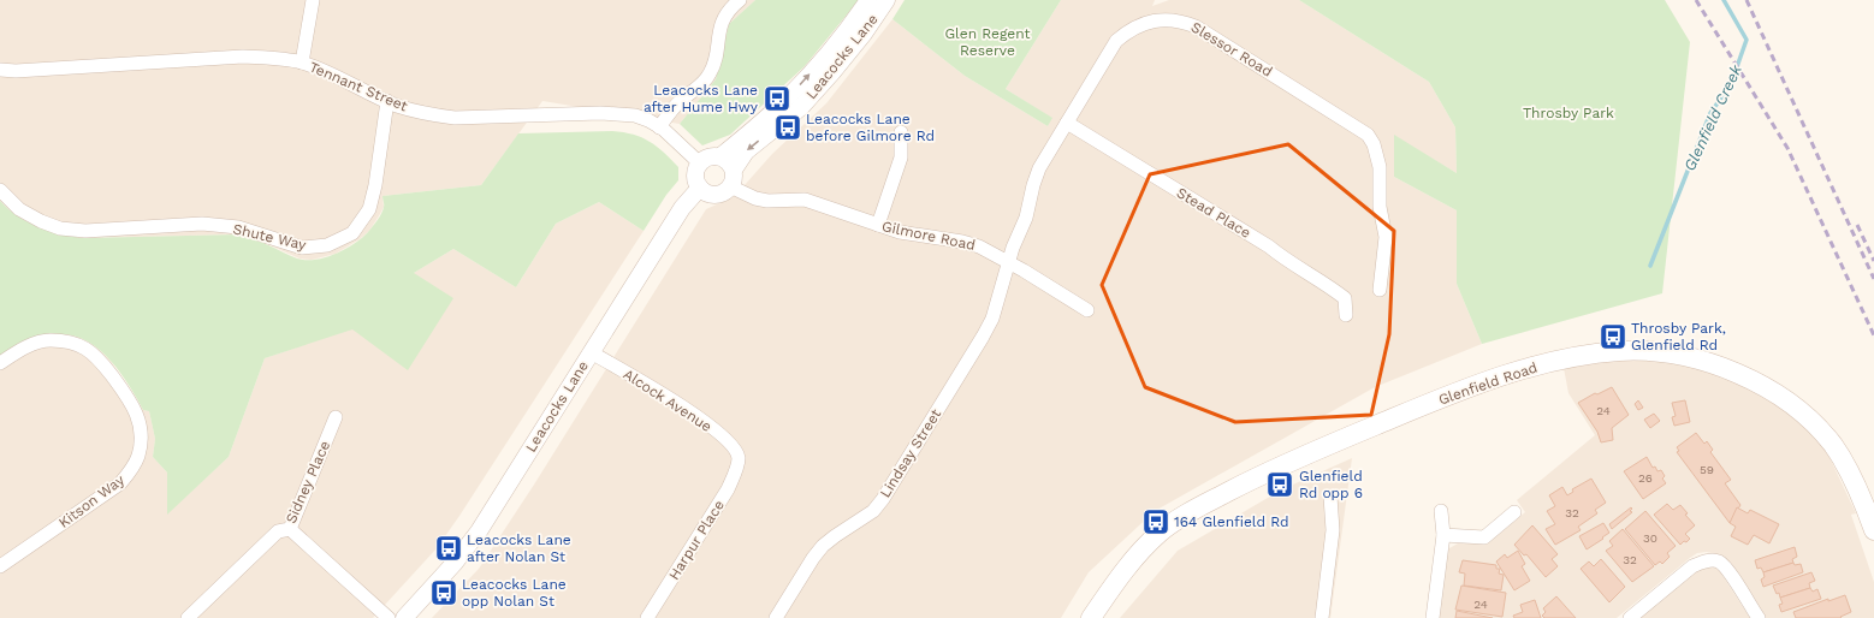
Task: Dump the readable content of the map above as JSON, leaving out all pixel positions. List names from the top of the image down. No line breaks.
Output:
{"streets":{"main road":["Glenfield Road"],"street":["Slessor Road","Leacocks Lane","Tennant Street","Stead Place","Gilmore Road","Shute Way","Alcock Avenue","Lindsay Street","Sidney Place","Kitson Way","Harpur Place"]},"crossings":[["Slessor Road","Stead Place"],["Slessor Road","Gilmore Road"],["Slessor Road","Lindsay Street"],["Leacocks Lane","Tennant Street"],["Leacocks Lane","Gilmore Road"],["Leacocks Lane","Alcock Avenue"],["Tennant Street","Gilmore Road"],["Tennant Street","Shute Way"],["Gilmore Road","Lindsay Street"],["Alcock Avenue","Harpur Place"]],"water":["Glenfield Creek"],"parks":["Glen Regent Reserve","Throsby Park"],"places":{"bus stop":["Leacocks Lane after Hume Hwy","Leacocks Lane before Gilmore Rd","Throsby Park, Glenfield Rd","Glenfield Rd opp 6","164 Glenfield Rd","Leacocks Lane after Nolan St","Leacocks Lane opp Nolan St"]},"house_numbers":["24","59","26","32","30","32","24"]}
